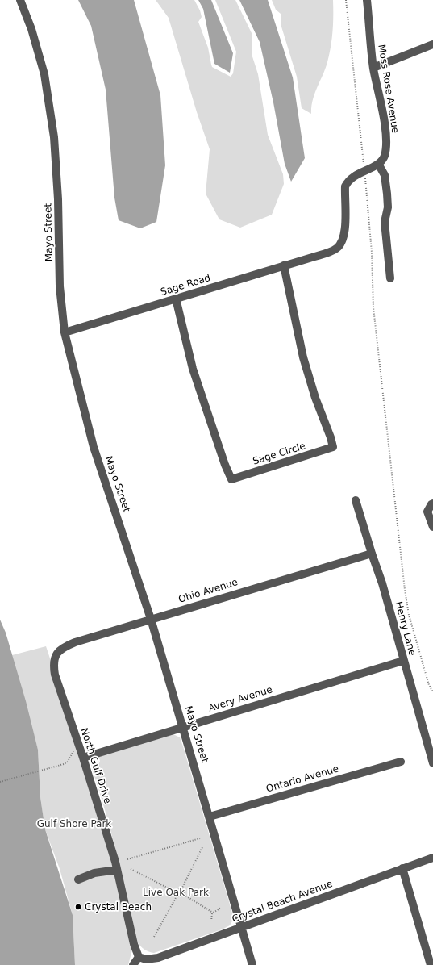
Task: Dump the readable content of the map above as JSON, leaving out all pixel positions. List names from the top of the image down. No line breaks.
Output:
{"streets":{"street":["Moss Rose Avenue","Mayo Street","Sage Road","Sage Circle","Ohio Avenue","Henry Lane","Avery Avenue","North Gulf Drive","Ontario Avenue","Crystal Beach Avenue"]},"crossings":[["Mayo Street","Sage Road"],["Mayo Street","Ohio Avenue"],["Mayo Street","Avery Avenue"],["Mayo Street","Ontario Avenue"],["Mayo Street","Crystal Beach Avenue"],["Sage Road","Sage Circle"],["Ohio Avenue","Henry Lane"],["Ohio Avenue","North Gulf Drive"],["Henry Lane","Avery Avenue"],["Avery Avenue","North Gulf Drive"],["North Gulf Drive","Crystal Beach Avenue"]],"parks":["Gulf Shore Park","Live Oak Park"],"places":["Crystal Beach"]}
